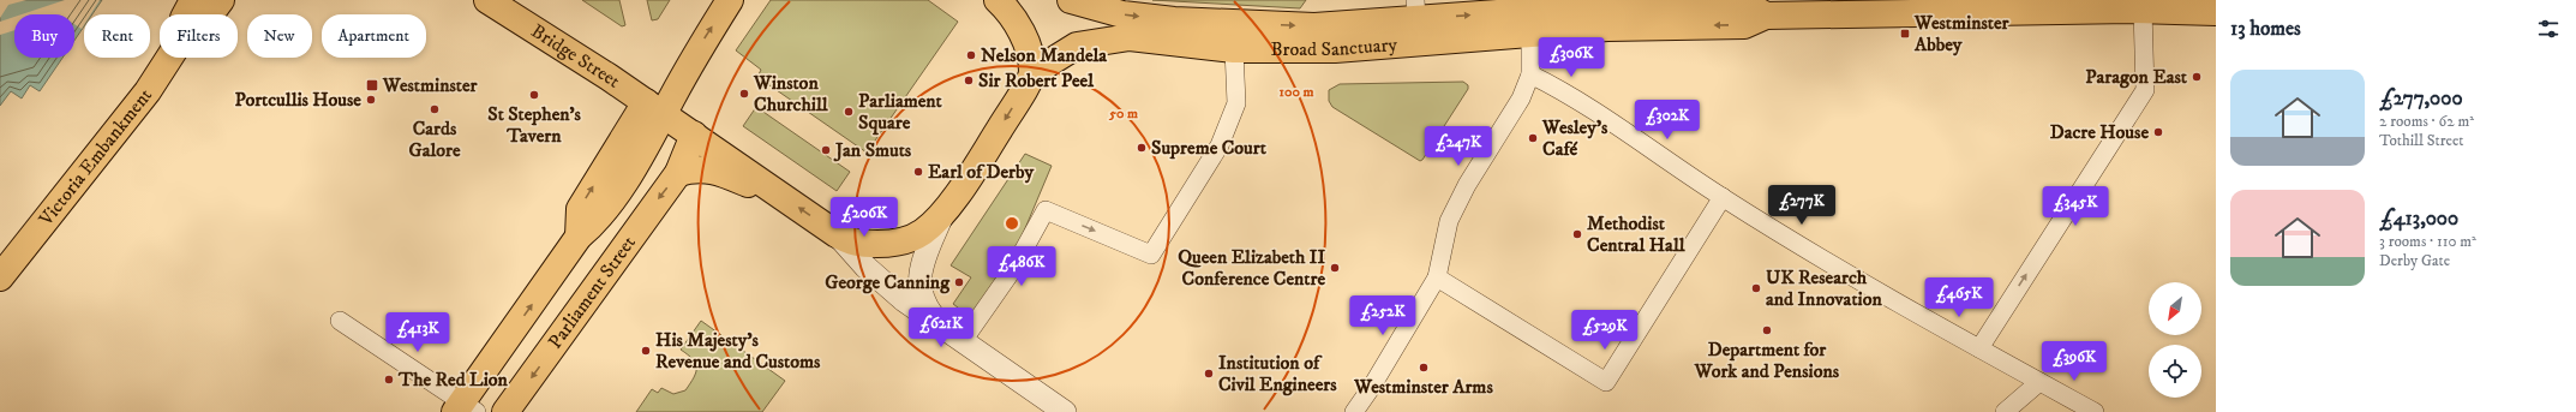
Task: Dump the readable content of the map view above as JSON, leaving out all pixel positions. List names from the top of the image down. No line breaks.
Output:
{"streets":{"main road":["Broad Sanctuary","Bridge Street","Victoria Embankment","Parliament Street"]},"crossings":[["Bridge Street","Parliament Street"]],"places":{"transit":["Westminster Abbey","Westminster"],"other":["Nelson Mandela","Paragon East","Sir Robert Peel","Winston Churchill","St Stephen's Tavern","Portcullis House","Cards Galore","Parliament Square","Dacre House","Wesley’s Café","Supreme Court","Jan Smuts","Earl of Derby","Methodist Central Hall","Queen Elizabeth II Conference Centre","George Canning","UK Research and Innovation","Department for Work and Pensions","His Majesty's Revenue and Customs","Westminster Arms","Institution of Civil Engineers","The Red Lion"]},"north":"bottom left","page":{"heading":"13 homes","chip":["Buy","Rent","Filters","New","Apartment"],"price":["£306K","£302K","£247K","£277K","£345K","£206K","£486K","£465K","£252K","£621K","£529K","£413K","£396K"],"list":[{"name":"£277,000","note":"2 rooms · 62 m² · Tothill Street"},{"name":"£413,000","note":"3 rooms · 110 m² · Derby Gate"}]},"rings":["100 m","50 m"]}
